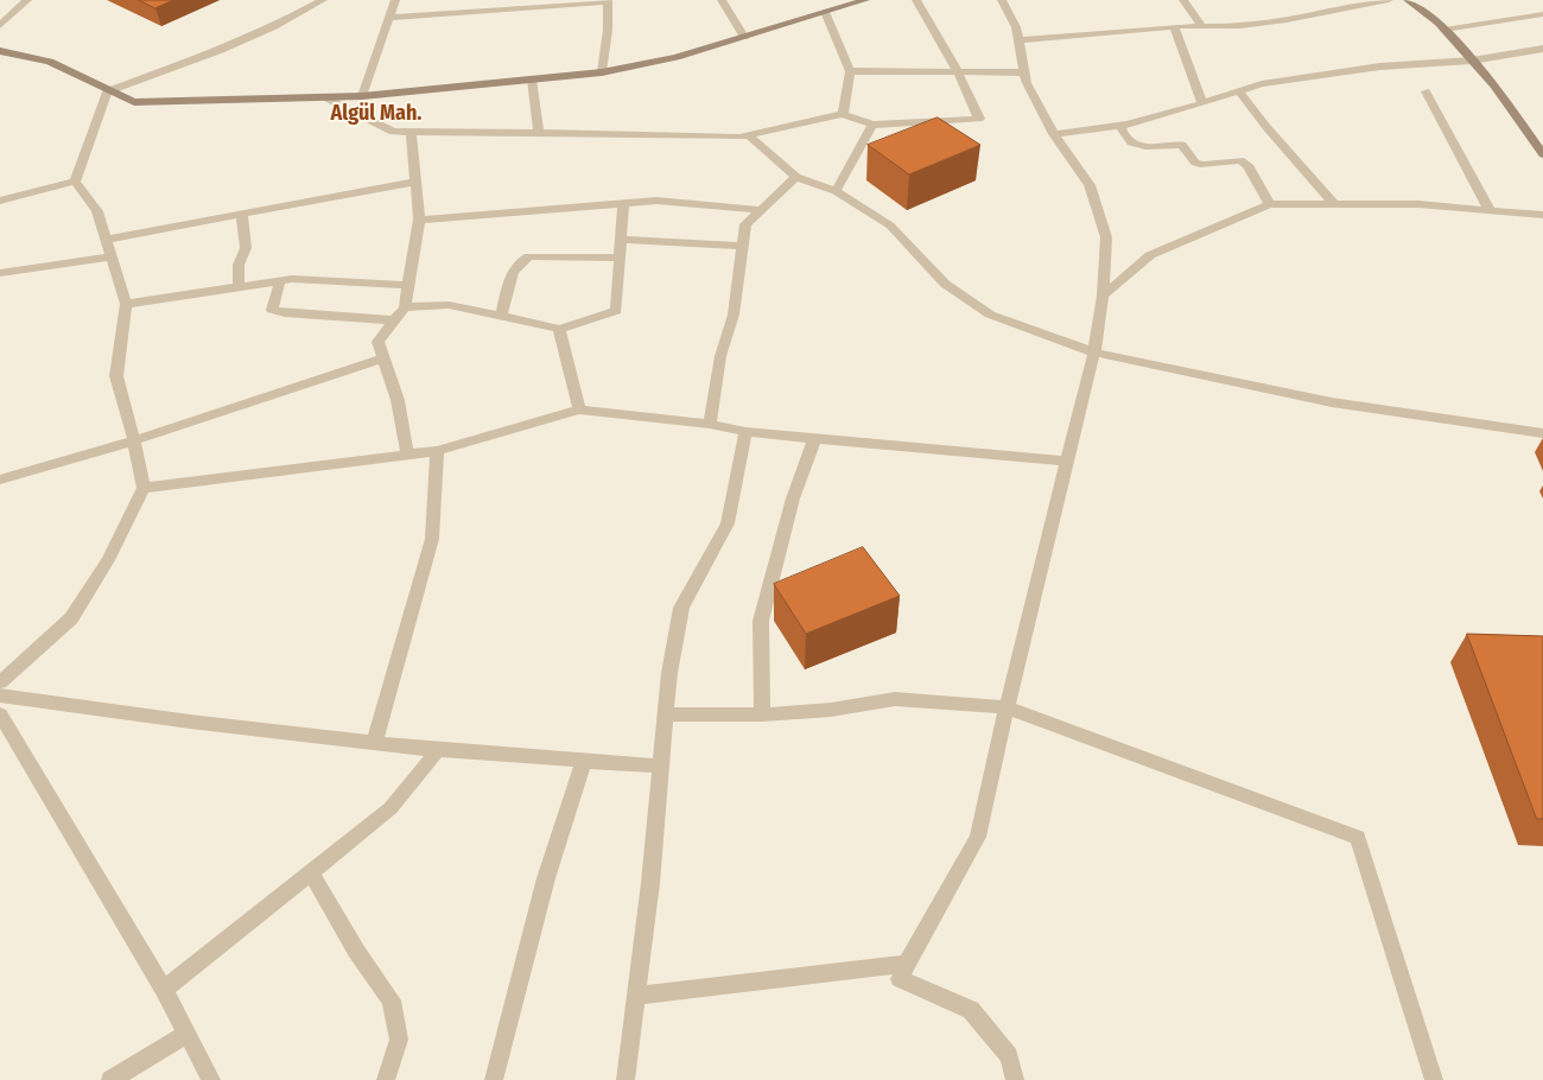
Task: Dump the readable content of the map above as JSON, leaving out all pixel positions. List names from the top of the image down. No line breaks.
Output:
{"districts":["Algül Mah."]}
